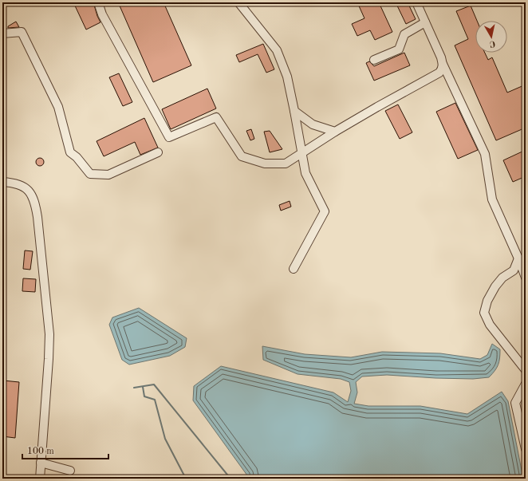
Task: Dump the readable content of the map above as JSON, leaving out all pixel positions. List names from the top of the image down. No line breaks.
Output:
{"scale_bar":"100 m","north":"bottom"}
